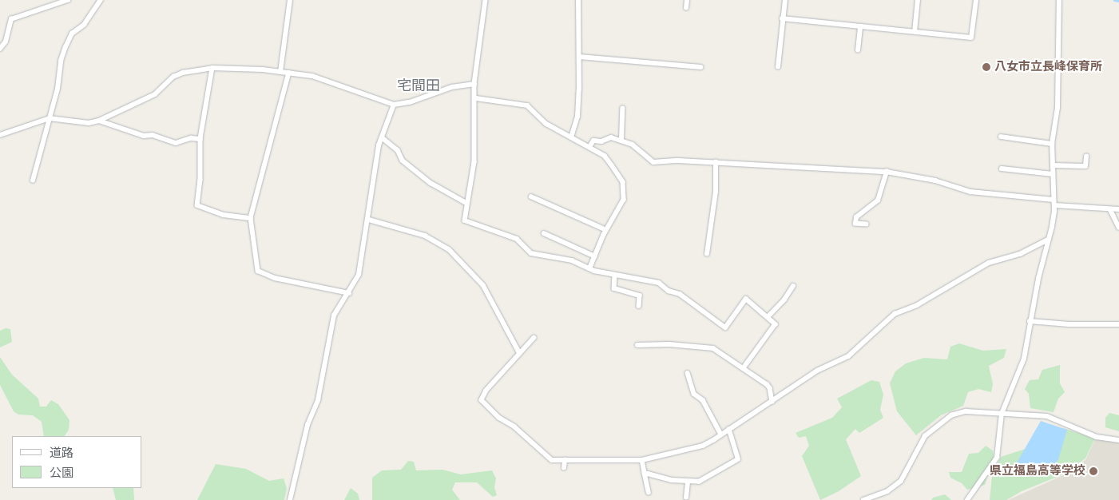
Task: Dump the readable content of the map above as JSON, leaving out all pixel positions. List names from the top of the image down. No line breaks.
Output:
{"districts":["宅間田"],"places":["八女市立長峰保育所","県立福島高等学校"],"legend":["道路","公園"]}
